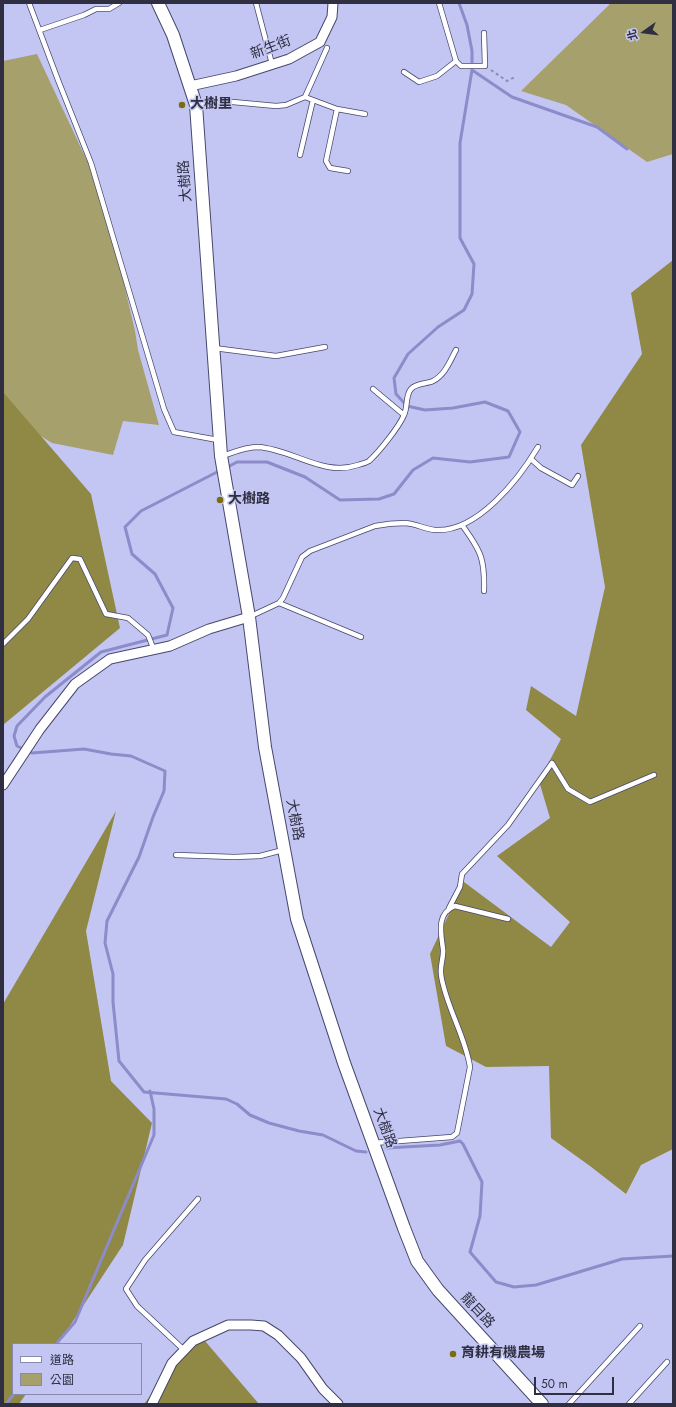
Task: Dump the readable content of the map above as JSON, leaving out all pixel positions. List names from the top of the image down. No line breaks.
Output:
{"streets":{"street":["新生街","大樹路","龍目路"]},"crossings":[["新生街","大樹路"],["大樹路","龍目路"]],"places":["大樹里","大樹路","育耕有機農場"],"legend":["道路","公園"],"scale_bar":"50 m","north":"left"}
